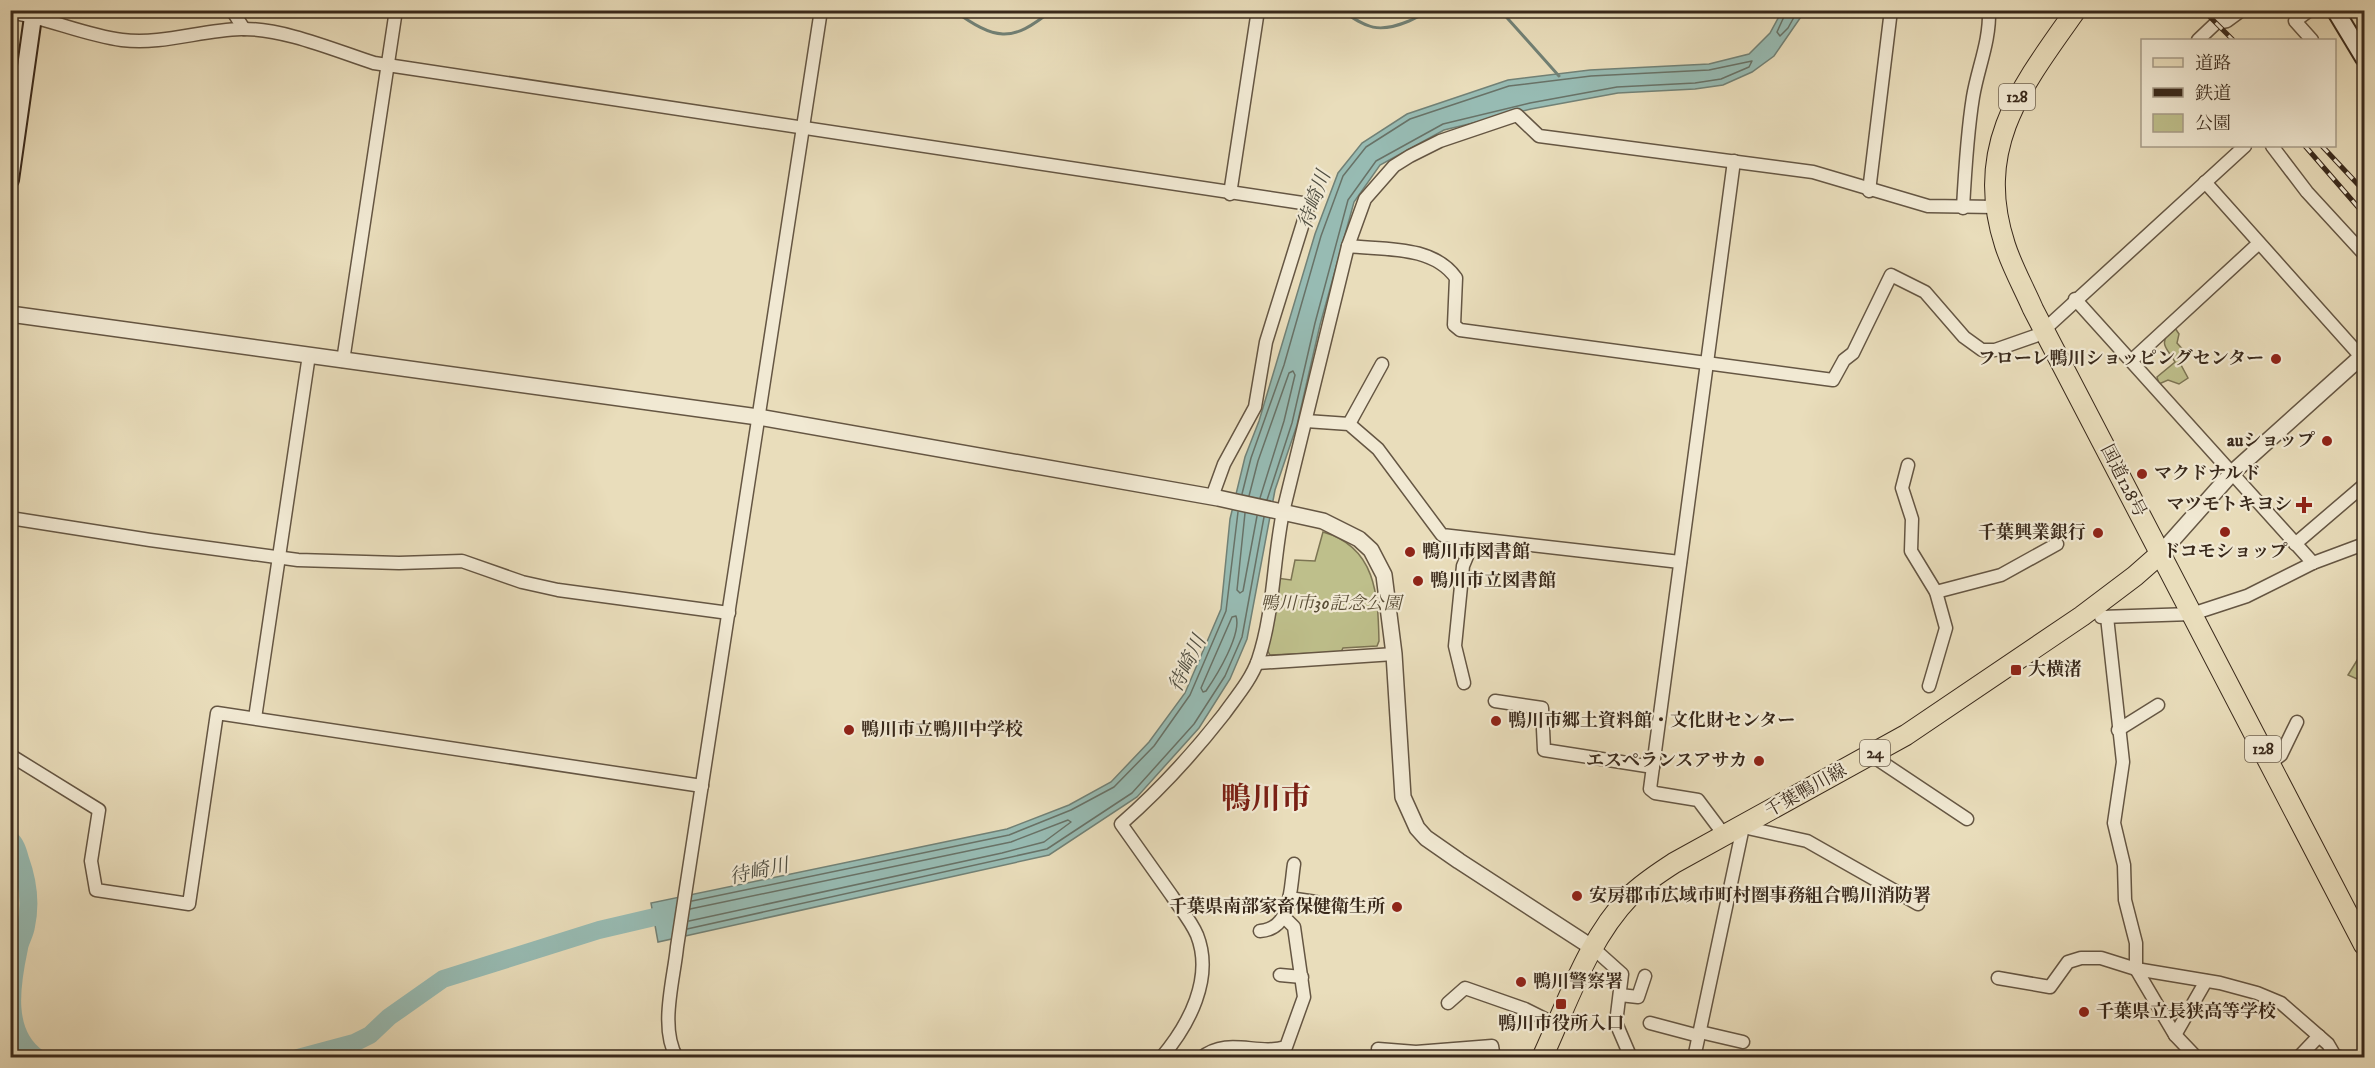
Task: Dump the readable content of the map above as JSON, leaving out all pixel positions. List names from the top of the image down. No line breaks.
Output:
{"streets":{"main road":["128","国道128号","24","千葉鴨川線"]},"crossings":[["国道128号","千葉鴨川線"]],"districts":["鴨川市"],"water":["待崎川"],"parks":["鴨川市30記念公園"],"places":{"other":["フローレ鴨川ショッピングセンター","auショップ","マクドナルド","ドコモショップ","千葉興業銀行","鴨川市図書館","鴨川市立図書館","鴨川市郷土資料館・文化財センター","鴨川市立鴨川中学校","エスペランスアサカ","安房郡市広域市町村圏事務組合鴨川消防署","千葉県南部家畜保健衛生所","鴨川警察署","千葉県立長狭高等学校"],"health":["マツモトキヨシ"],"transit":["大横渚","鴨川市役所入口"]},"legend":["道路","鉄道","公園"]}
